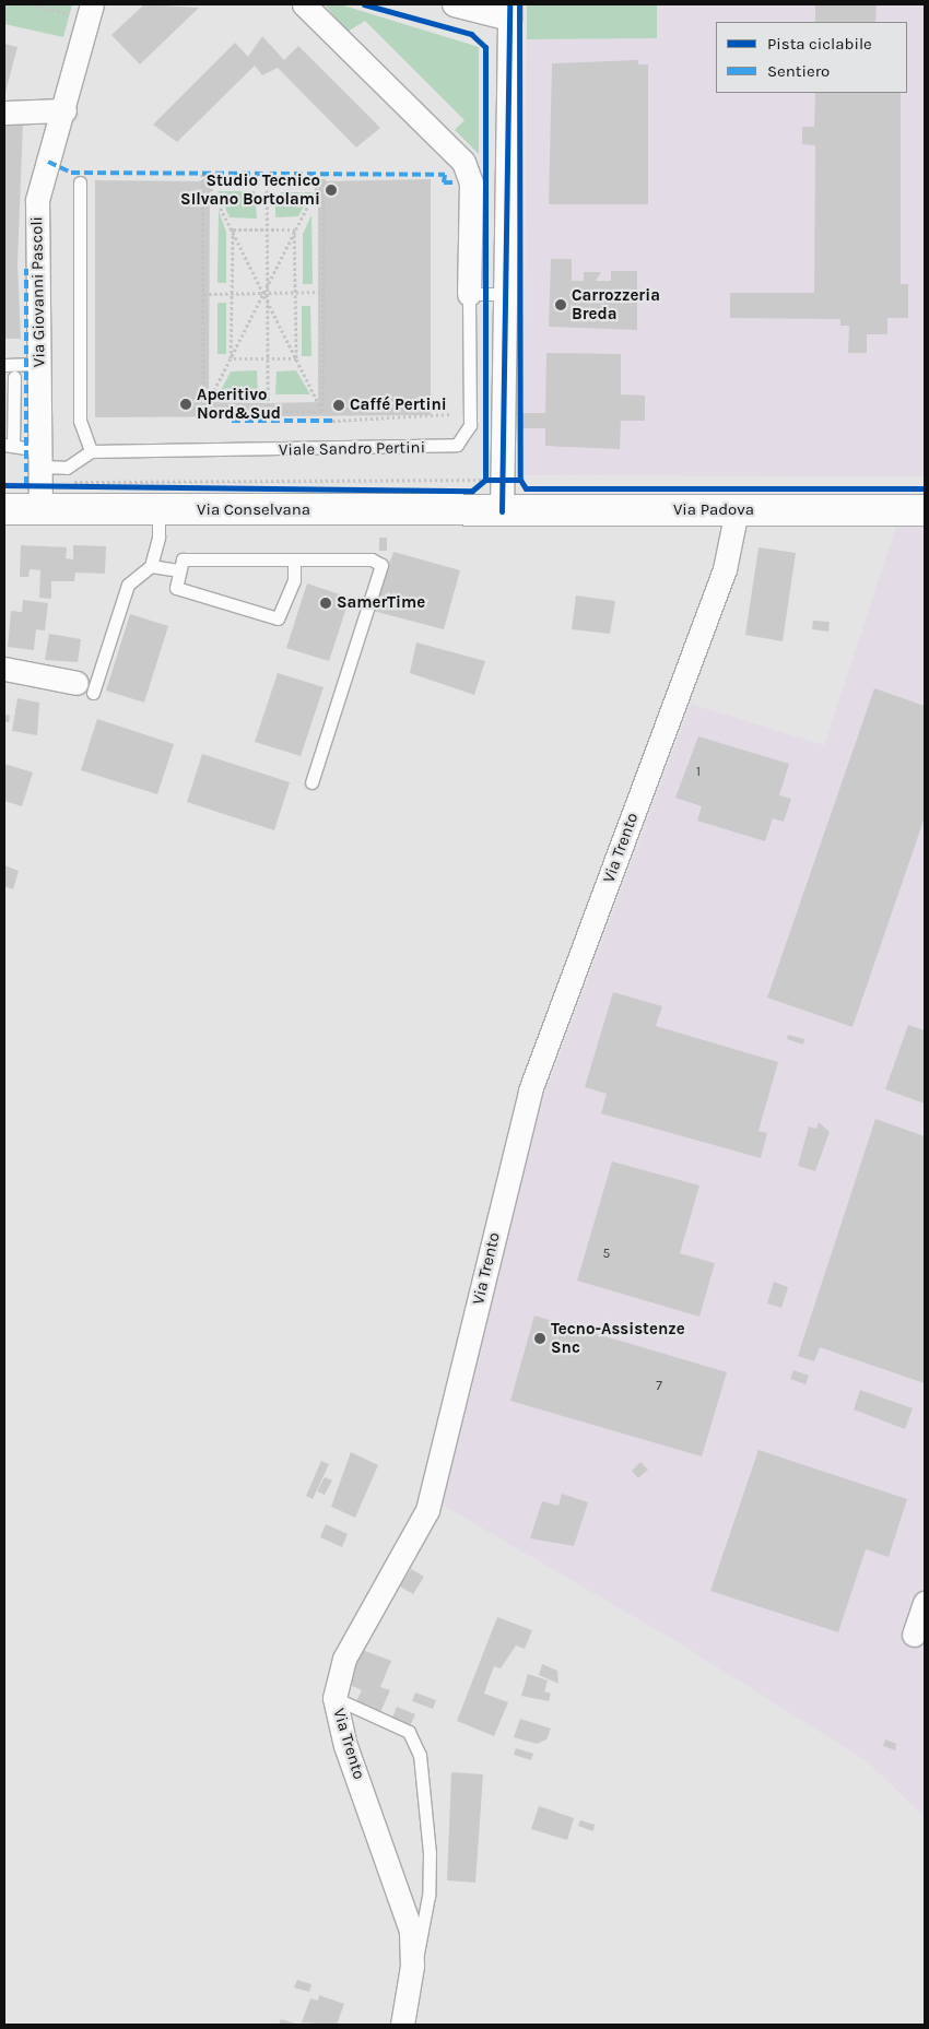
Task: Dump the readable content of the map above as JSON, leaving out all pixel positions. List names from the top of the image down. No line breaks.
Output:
{"streets":{"main road":["Via Conselvana","Via Padova"],"street":["Via Giovanni Pascoli","Viale Sandro Pertini","Via Trento"]},"crossings":[["Via Giovanni Pascoli","Via Conselvana"],["Via Conselvana","Via Padova"],["Via Padova","Via Trento"]],"places":["Studio Tecnico SIlvano Bortolami","Carrozzeria Breda","Aperitivo Nord&Sud","Caffé Pertini","SamerTime","Tecno-Assistenze Snc"],"house_numbers":["1","5","7"],"legend":["Pista ciclabile","Sentiero"]}
